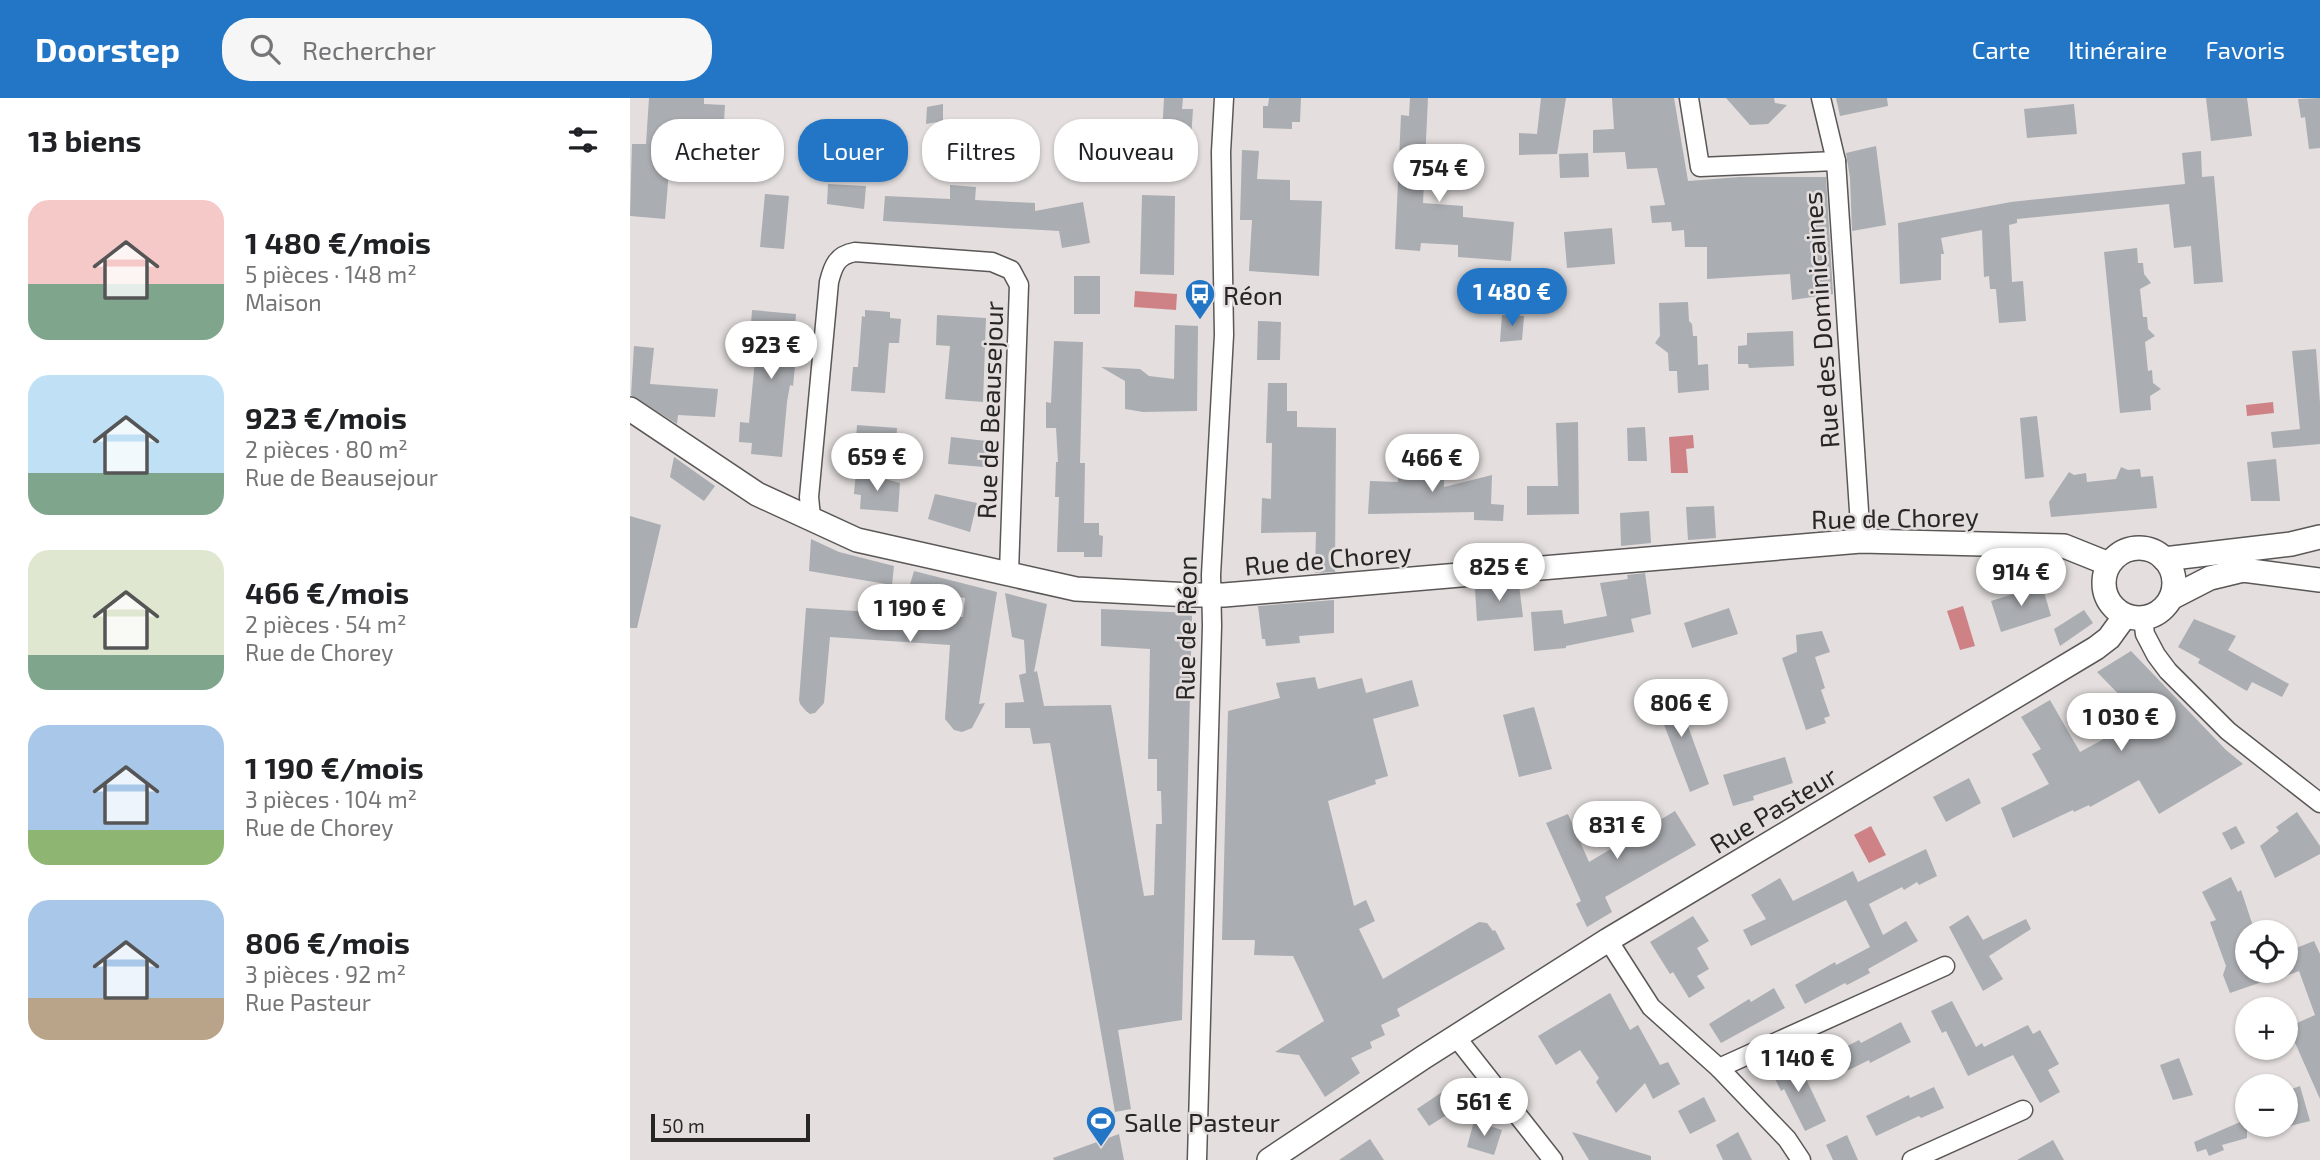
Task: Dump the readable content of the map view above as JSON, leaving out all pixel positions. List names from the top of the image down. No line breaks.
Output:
{"streets":{"street":["Rue des Dominicaines","Rue de Beausejour","Rue de Chorey","Rue de Réon","Rue Pasteur"]},"crossings":[["Rue des Dominicaines","Rue de Chorey"],["Rue de Beausejour","Rue de Chorey"],["Rue de Chorey","Rue de Réon"],["Rue de Chorey","Rue Pasteur"]],"places":{"bus stop":["Réon"],"sports":["Salle Pasteur"]},"scale_bar":"50 m","page":{"header":"Doorstep","search":"Rechercher","nav":["Carte","Itinéraire","Favoris"],"heading":"13 biens","chip":["Acheter","Louer","Filtres","Nouveau"],"price":["754 €","1 480 €","923 €","659 €","466 €","825 €","914 €","1 190 €","806 €","1 030 €","831 €","1 140 €","561 €"],"list":[{"name":"1 480 €/mois","note":"5 pièces · 148 m² · Maison"},{"name":"923 €/mois","note":"2 pièces · 80 m² · Rue de Beausejour"},{"name":"466 €/mois","note":"2 pièces · 54 m² · Rue de Chorey"},{"name":"1 190 €/mois","note":"3 pièces · 104 m² · Rue de Chorey"},{"name":"806 €/mois","note":"3 pièces · 92 m² · Rue Pasteur"}],"map_buttons":["+","−"],"scale":"50 m"}}
